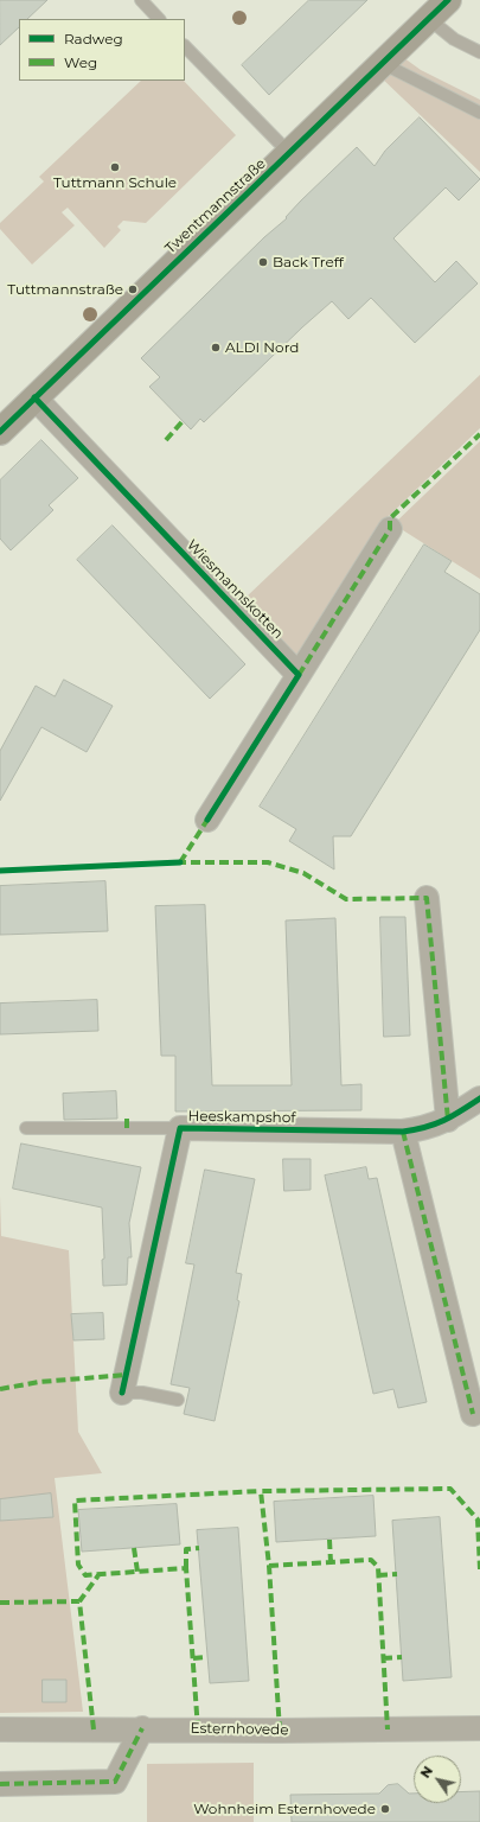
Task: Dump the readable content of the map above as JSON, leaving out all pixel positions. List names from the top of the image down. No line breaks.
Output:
{"streets":{"street":["Twentmannstraße","Wiesmannskotten","Heeskampshof","Esternhovede"]},"crossings":[["Twentmannstraße","Wiesmannskotten"]],"places":["Tuttmann Schule","Back Treff","Tuttmannstraße","ALDI Nord","Wohnheim Esternhovede"],"legend":["Radweg","Weg"],"north":"top left"}
